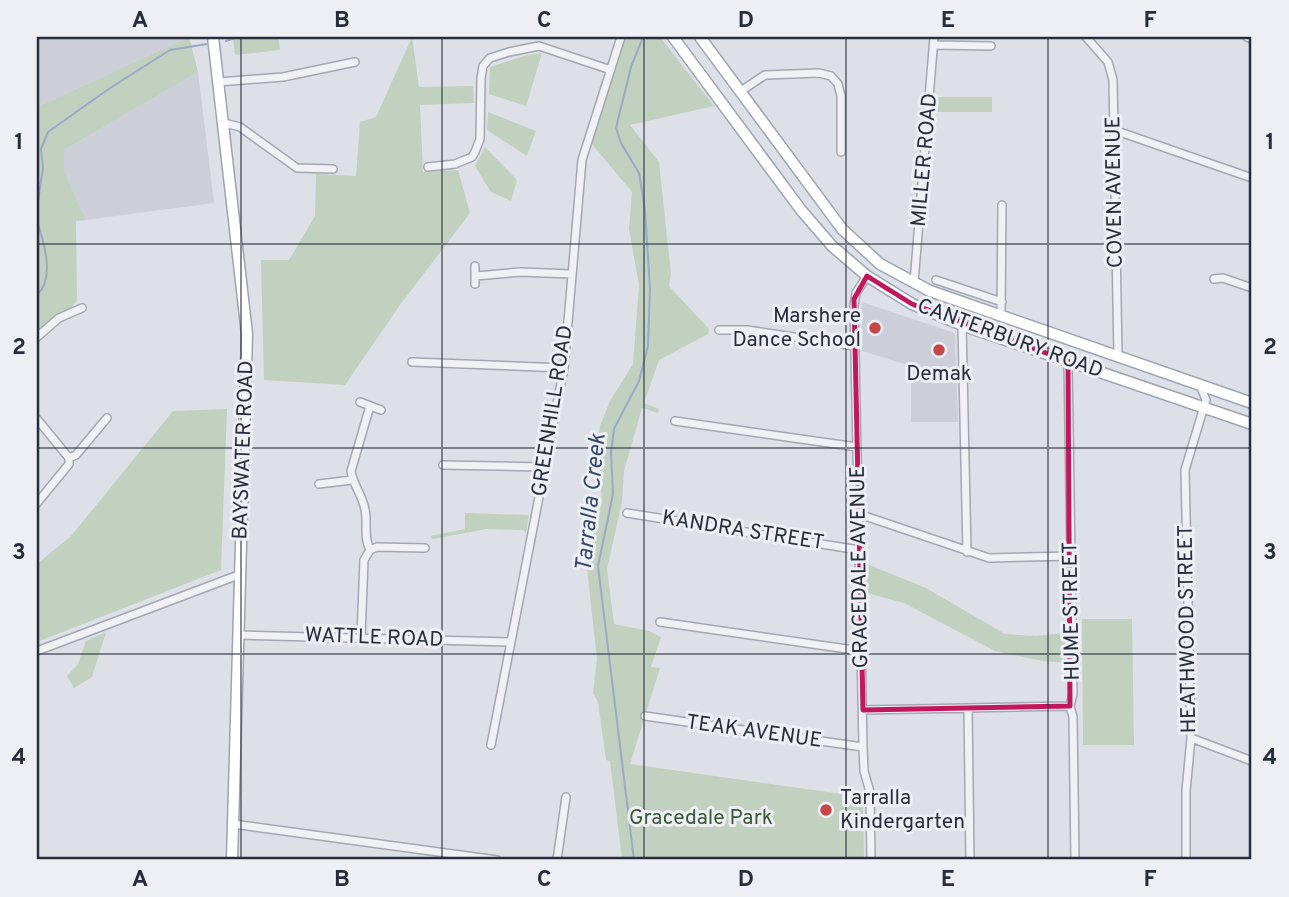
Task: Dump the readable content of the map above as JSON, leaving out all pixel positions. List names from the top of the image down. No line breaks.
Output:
{"streets":{"main road":["CANTERBURY ROAD","BAYSWATER ROAD"],"street":["MILLER ROAD","COVEN AVENUE","GREENHILL ROAD","KANDRA STREET","GRACEDALE AVENUE","HUME STREET","HEATHWOOD STREET","WATTLE ROAD","TEAK AVENUE"]},"crossings":[["MILLER ROAD","CANTERBURY ROAD"],["COVEN AVENUE","CANTERBURY ROAD"],["CANTERBURY ROAD","GRACEDALE AVENUE"],["CANTERBURY ROAD","HUME STREET"],["CANTERBURY ROAD","HEATHWOOD STREET"],["GREENHILL ROAD","WATTLE ROAD"],["BAYSWATER ROAD","WATTLE ROAD"],["KANDRA STREET","GRACEDALE AVENUE"],["GRACEDALE AVENUE","TEAK AVENUE"]],"water":["Tarralla Creek"],"parks":["Gracedale Park"],"places":["Marshere Dance School","Demak","Tarralla Kindergarten"],"grid":{"columns":["A","B","C","D","E","F"],"rows":["1","2","3","4"]}}
